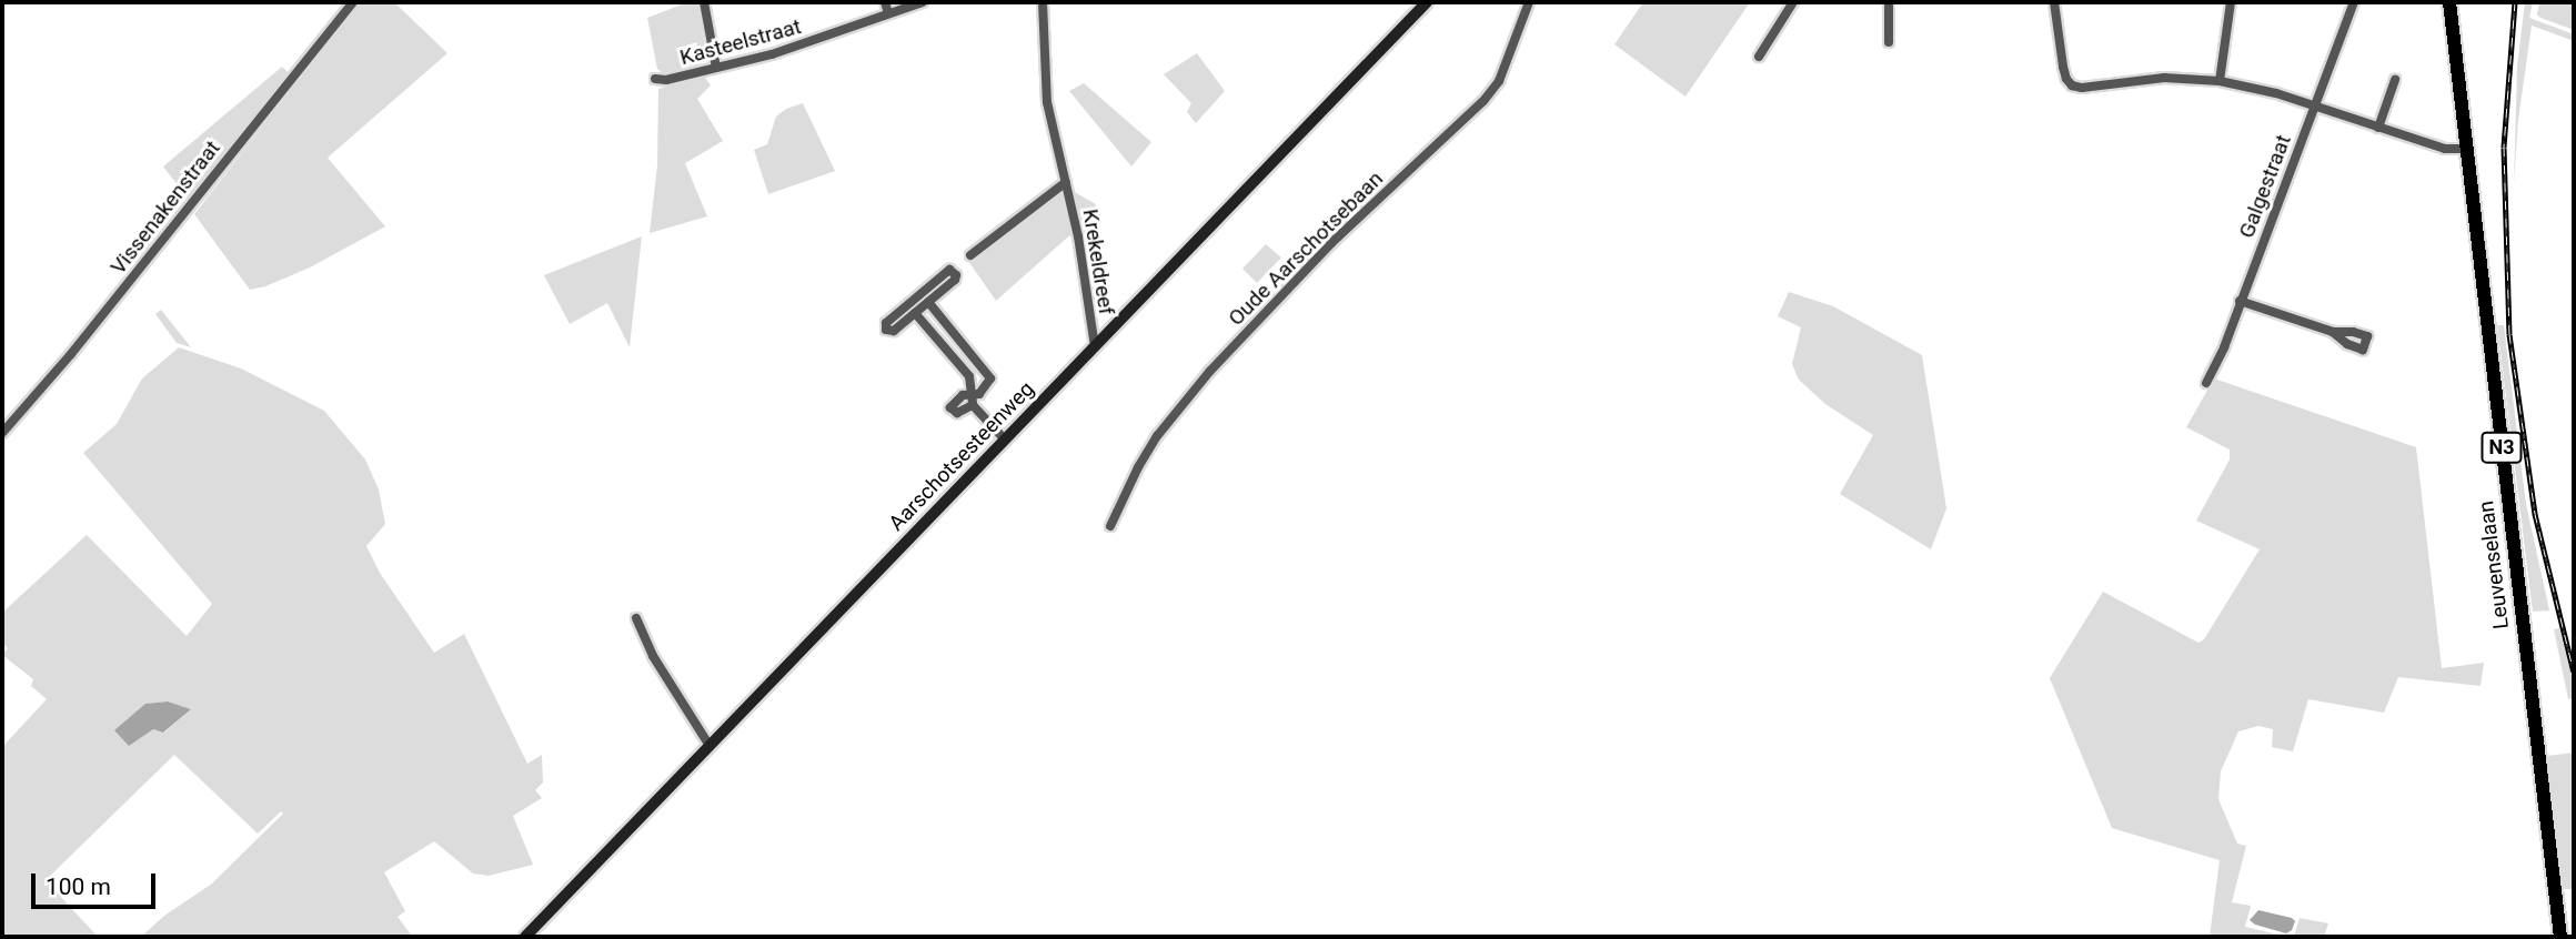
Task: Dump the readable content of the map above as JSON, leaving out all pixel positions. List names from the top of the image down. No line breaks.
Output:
{"streets":{"main road":["N3","Aarschotsesteenweg","Leuvenselaan"],"street":["Kasteelstraat","Galgestraat","Vissenakenstraat","Oude Aarschotsebaan","Krekeldreef"]},"crossings":[["Krekeldreef","Aarschotsesteenweg"]],"scale_bar":"100 m"}
